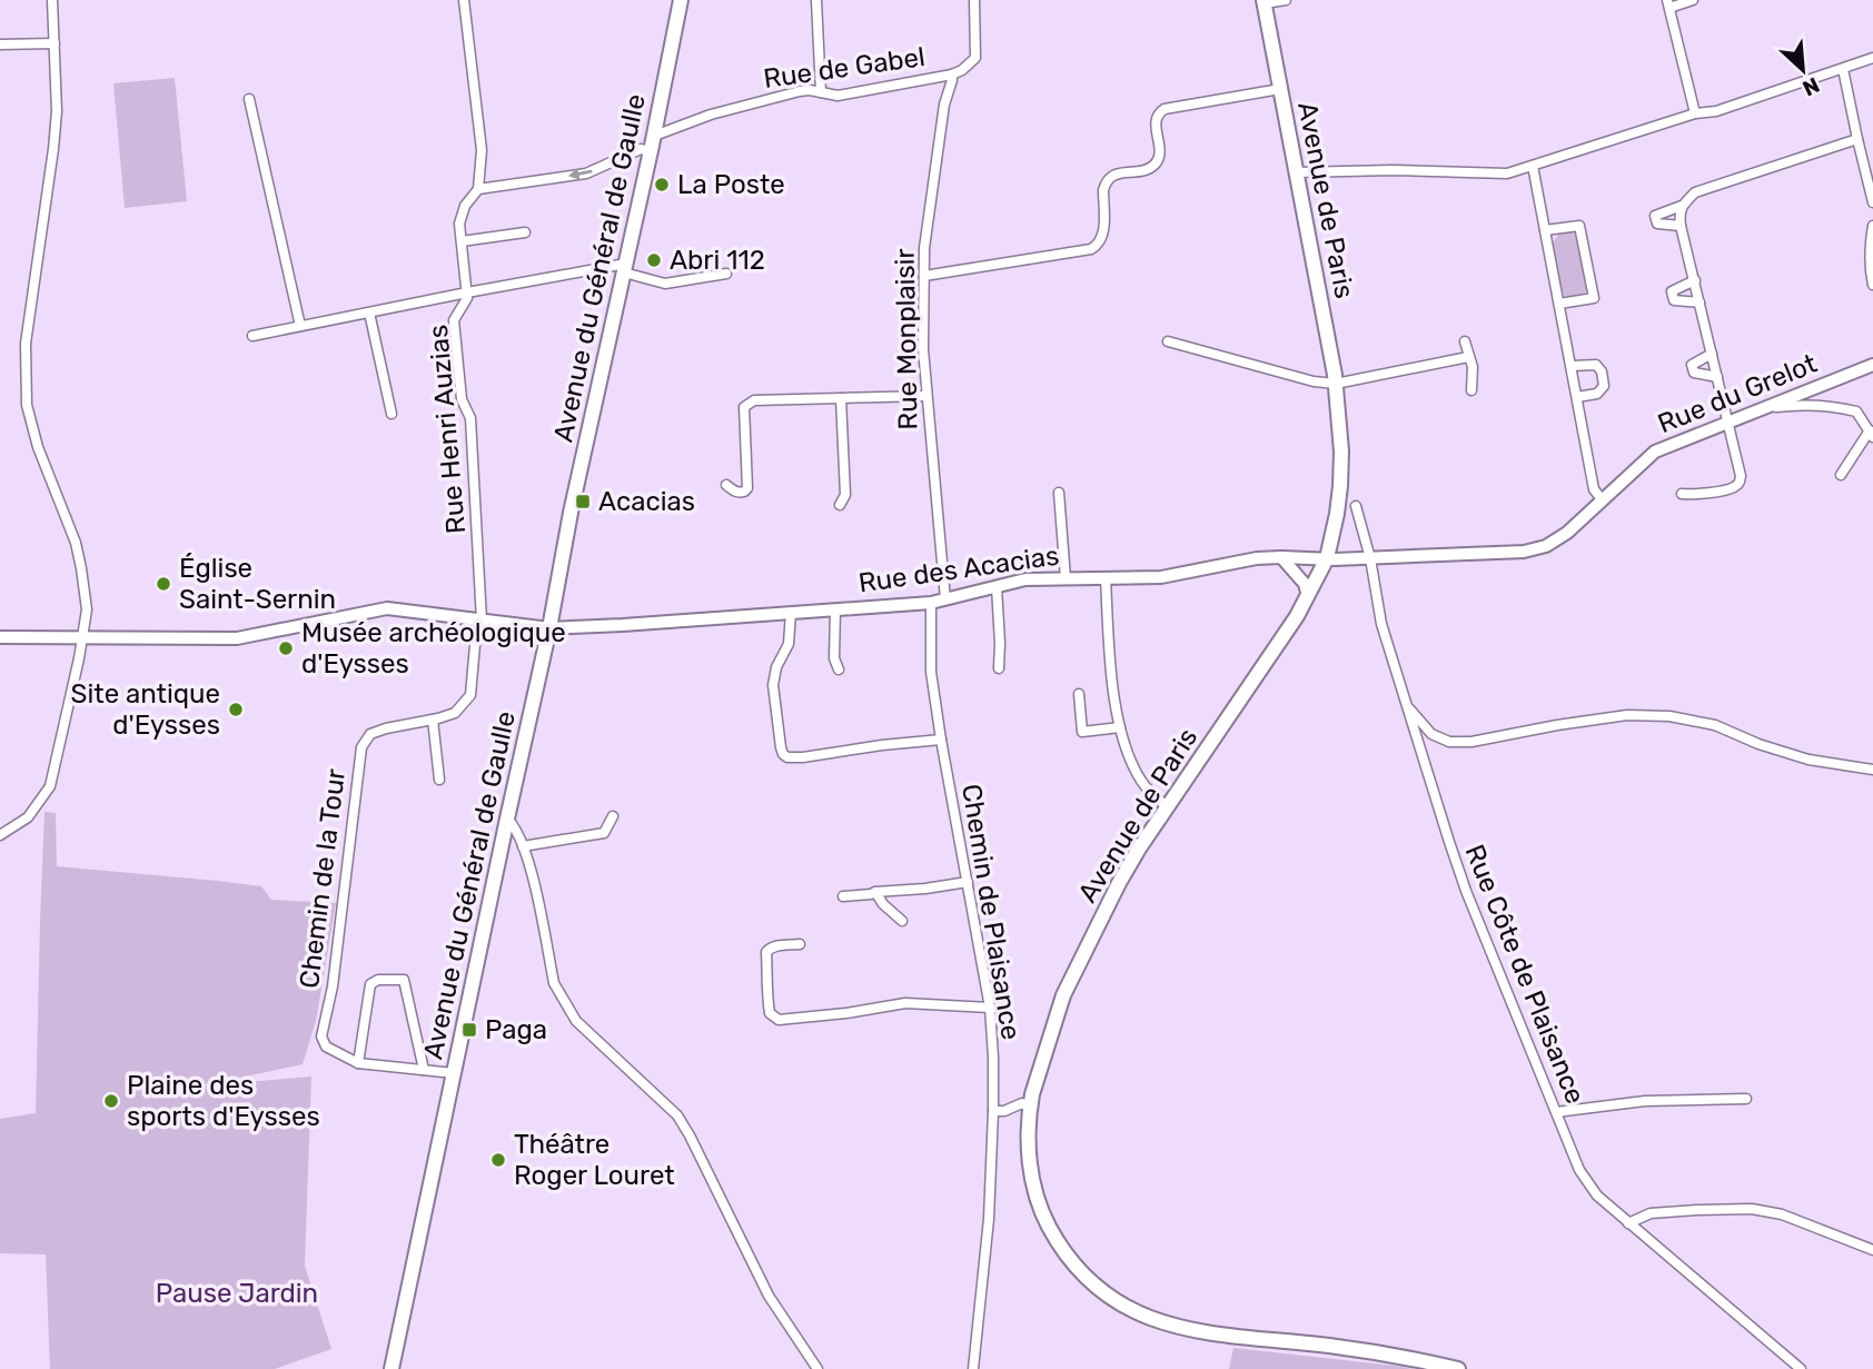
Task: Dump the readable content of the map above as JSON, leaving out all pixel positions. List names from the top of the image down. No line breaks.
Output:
{"streets":{"main road":["Avenue de Paris","Avenue du Général de Gaulle"],"street":["Rue de Gabel","Rue Monplaisir","Rue du Grelot","Rue Henri Auzias","Rue des Acacias","Chemin de la Tour","Chemin de Plaisance","Rue Côte de Plaisance"]},"crossings":[["Rue de Gabel","Avenue du Général de Gaulle"],["Rue de Gabel","Rue Monplaisir"],["Avenue de Paris","Rue du Grelot"],["Avenue de Paris","Rue des Acacias"],["Avenue du Général de Gaulle","Rue des Acacias"],["Rue Monplaisir","Rue des Acacias"],["Rue du Grelot","Rue des Acacias"],["Rue du Grelot","Rue Côte de Plaisance"],["Rue Henri Auzias","Rue des Acacias"],["Rue Henri Auzias","Chemin de la Tour"],["Rue des Acacias","Chemin de la Tour"],["Rue des Acacias","Chemin de Plaisance"]],"parks":["Pause Jardin"],"places":{"other":["La Poste","Abri 112","Église Saint-Sernin","Musée archéologique d'Eysses","Site antique d'Eysses","Plaine des sports d'Eysses","Théâtre Roger Louret"],"transit":["Acacias","Paga"]},"north":"bottom right"}
